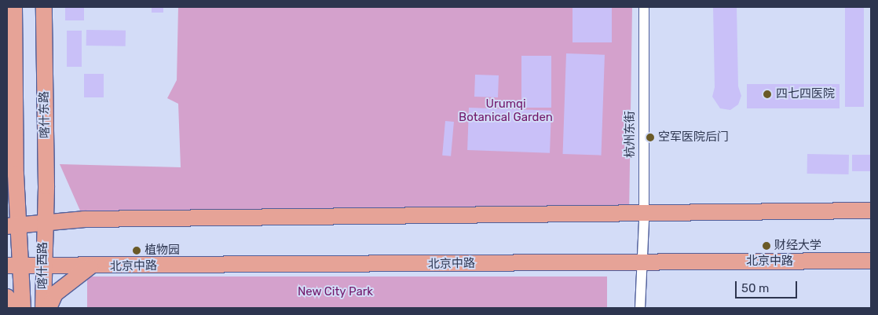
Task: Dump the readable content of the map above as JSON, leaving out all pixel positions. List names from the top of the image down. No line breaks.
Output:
{"streets":{"main road":["喀什东路","北京中路","喀什西路"],"street":["杭州东街"]},"crossings":[["喀什东路","喀什西路"],["杭州东街","北京中路"],["北京中路","喀什西路"]],"parks":["Urumqi Botanical Garden","New City Park"],"places":["四七四医院","空军医院后门","财经大学","植物园"],"scale_bar":"50 m"}
